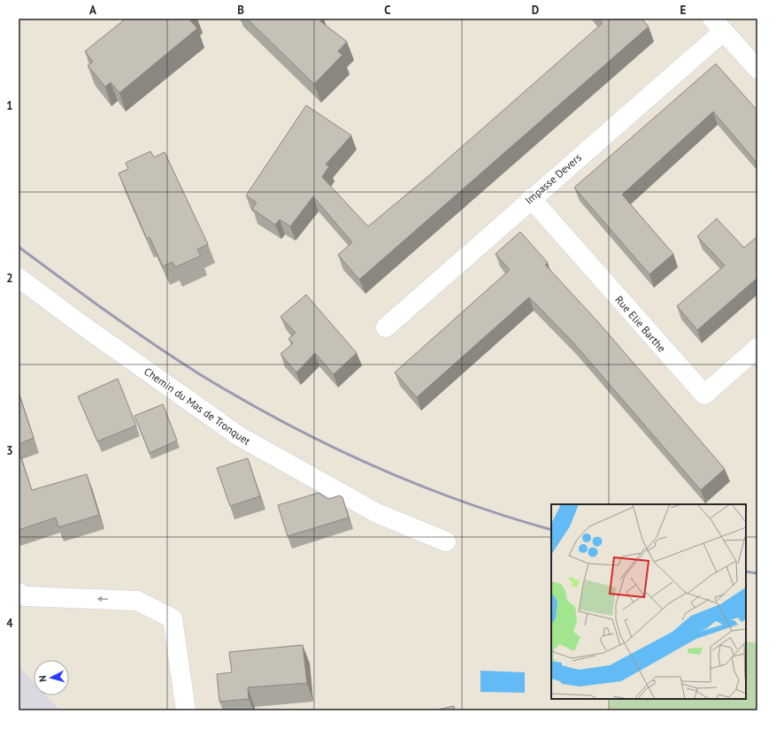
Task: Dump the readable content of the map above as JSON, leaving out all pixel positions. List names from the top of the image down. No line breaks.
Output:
{"streets":{"street":["Impasse Devers","Rue Elie Barthe","Chemin du Mas de Tronquet"]},"crossings":[["Impasse Devers","Rue Elie Barthe"]],"north":"left","grid":{"columns":["A","B","C","D","E"],"rows":["1","2","3","4"]}}
